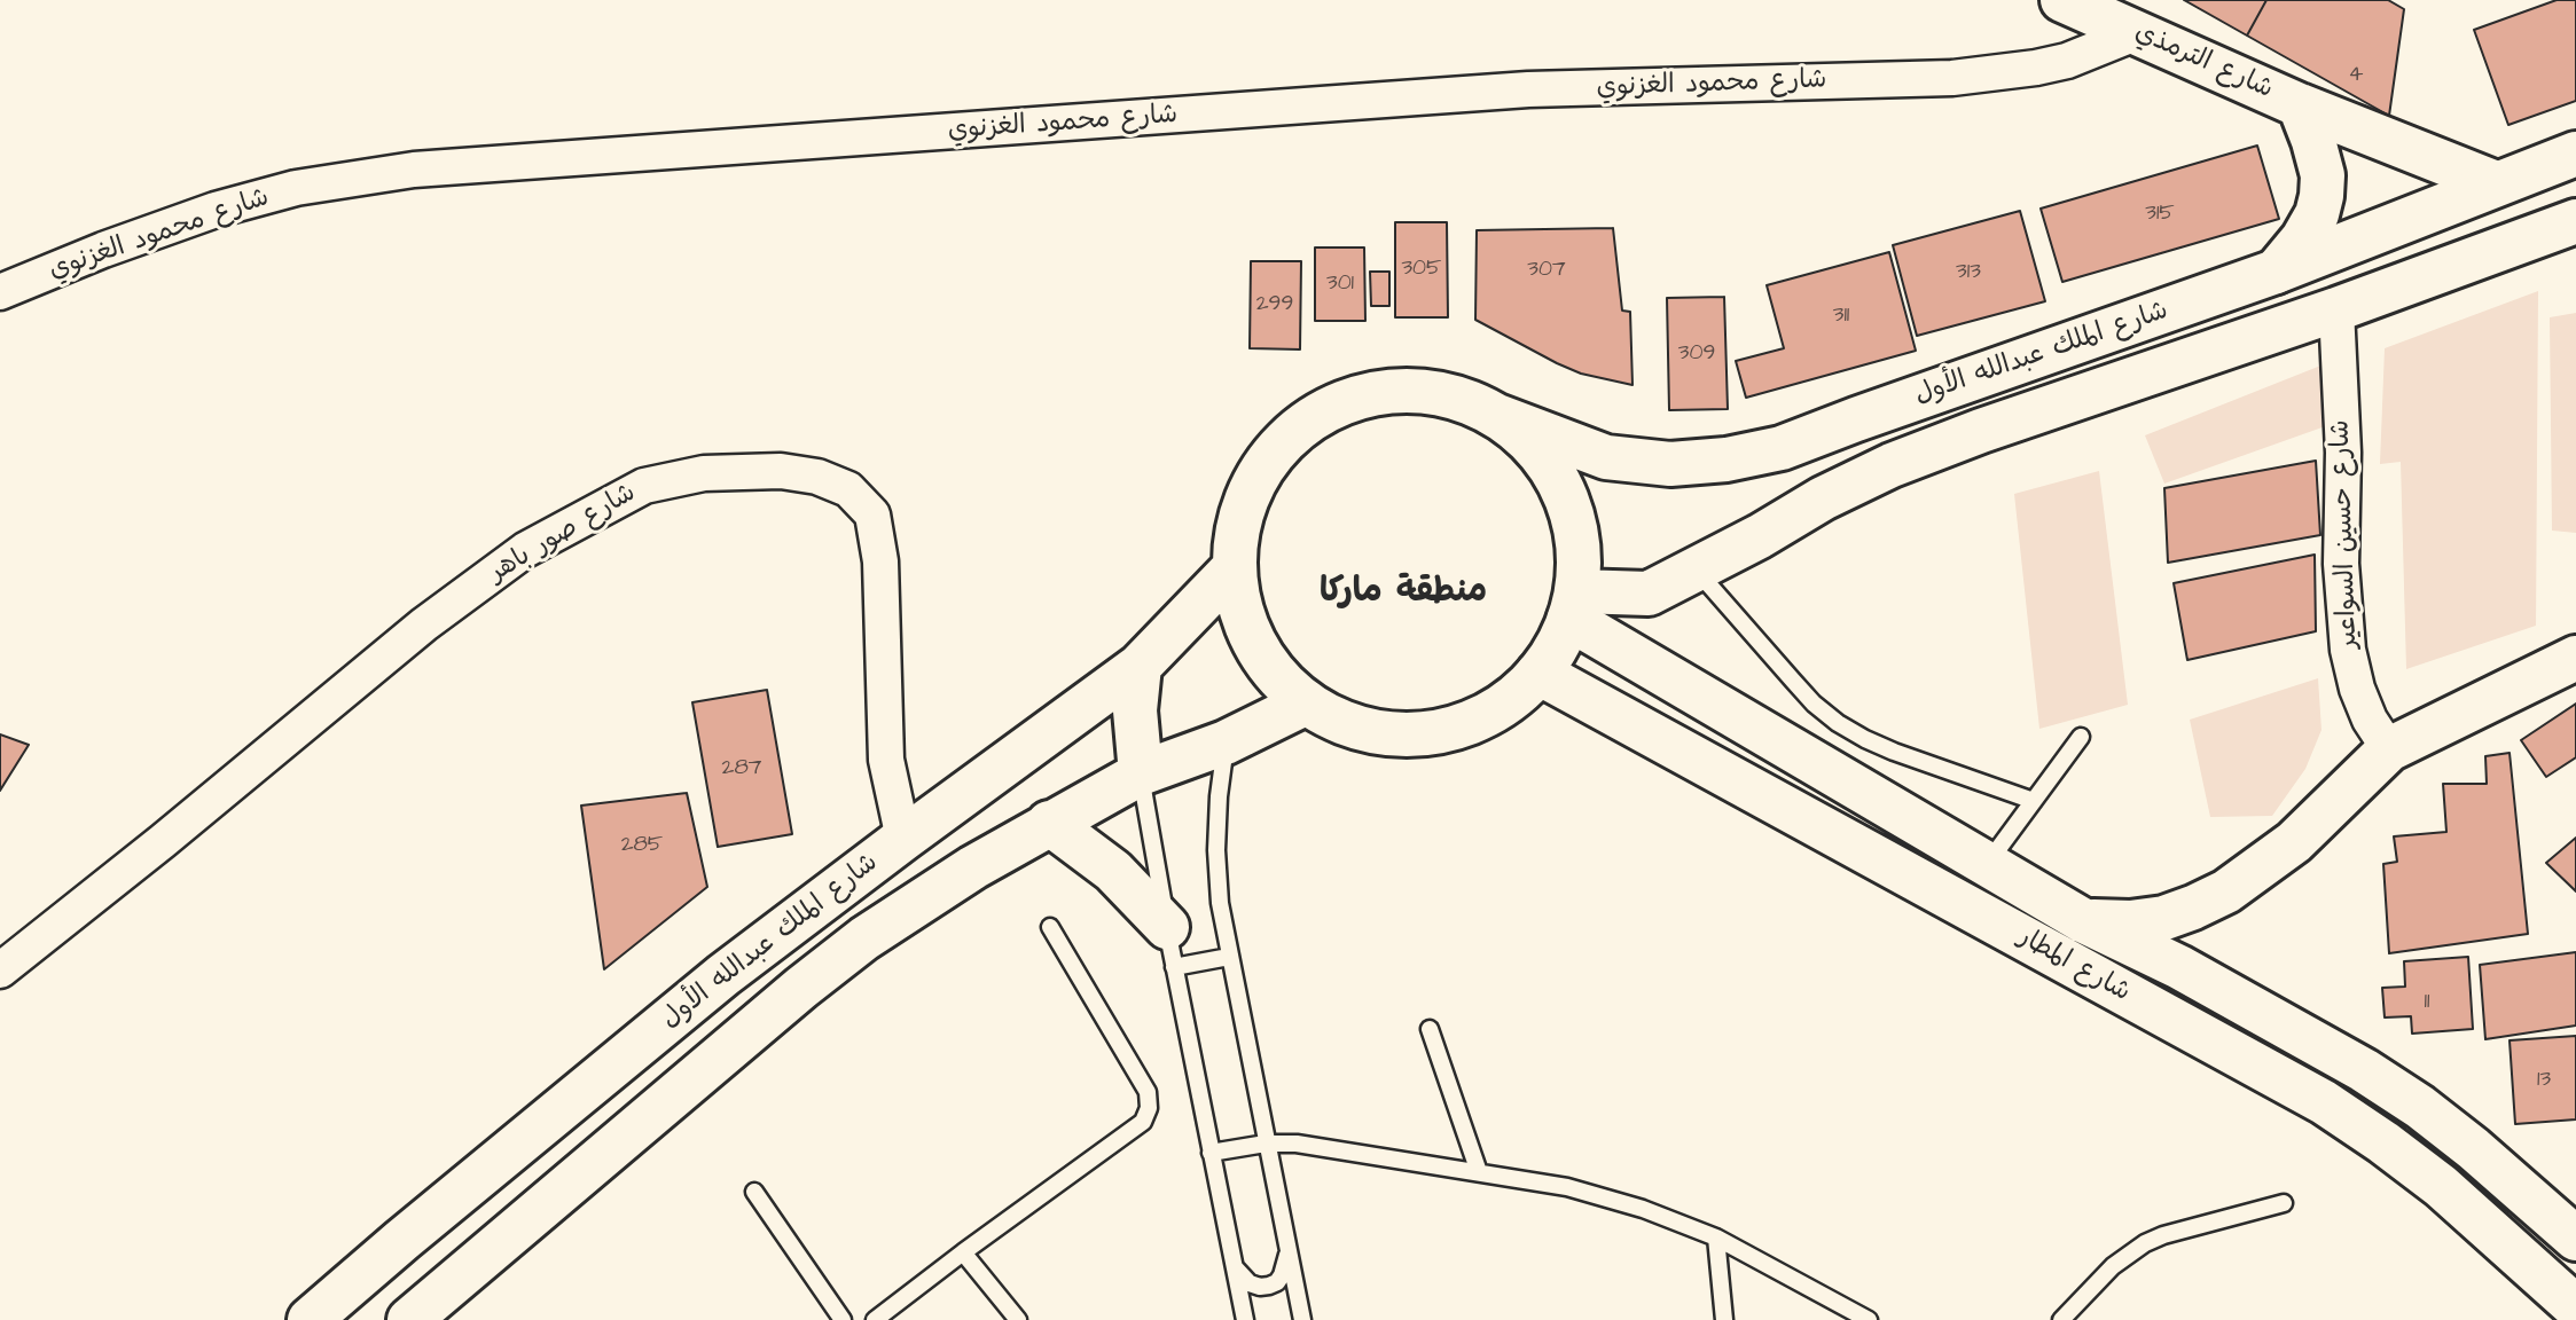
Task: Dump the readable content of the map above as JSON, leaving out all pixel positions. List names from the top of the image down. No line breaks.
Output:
{"streets":{"main road":["شارع الترمذي","شارع الملك عبدالله الأول","شارع المطار"],"street":["شارع محمود الغزنوي","شارع صور باهر","شارع حسين السواعير"]},"crossings":[["شارع الترمذي","شارع محمود الغزنوي"],["شارع الترمذي","شارع الملك عبدالله الأول"],["شارع الملك عبدالله الأول","شارع صور باهر"],["شارع الملك عبدالله الأول","شارع حسين السواعير"],["شارع الملك عبدالله الأول","شارع المطار"],["شارع حسين السواعير","شارع المطار"]],"districts":["منطقة ماركا"],"house_numbers":["4","315","305","307","313","301","299","311","309","287","285","11","13"]}
